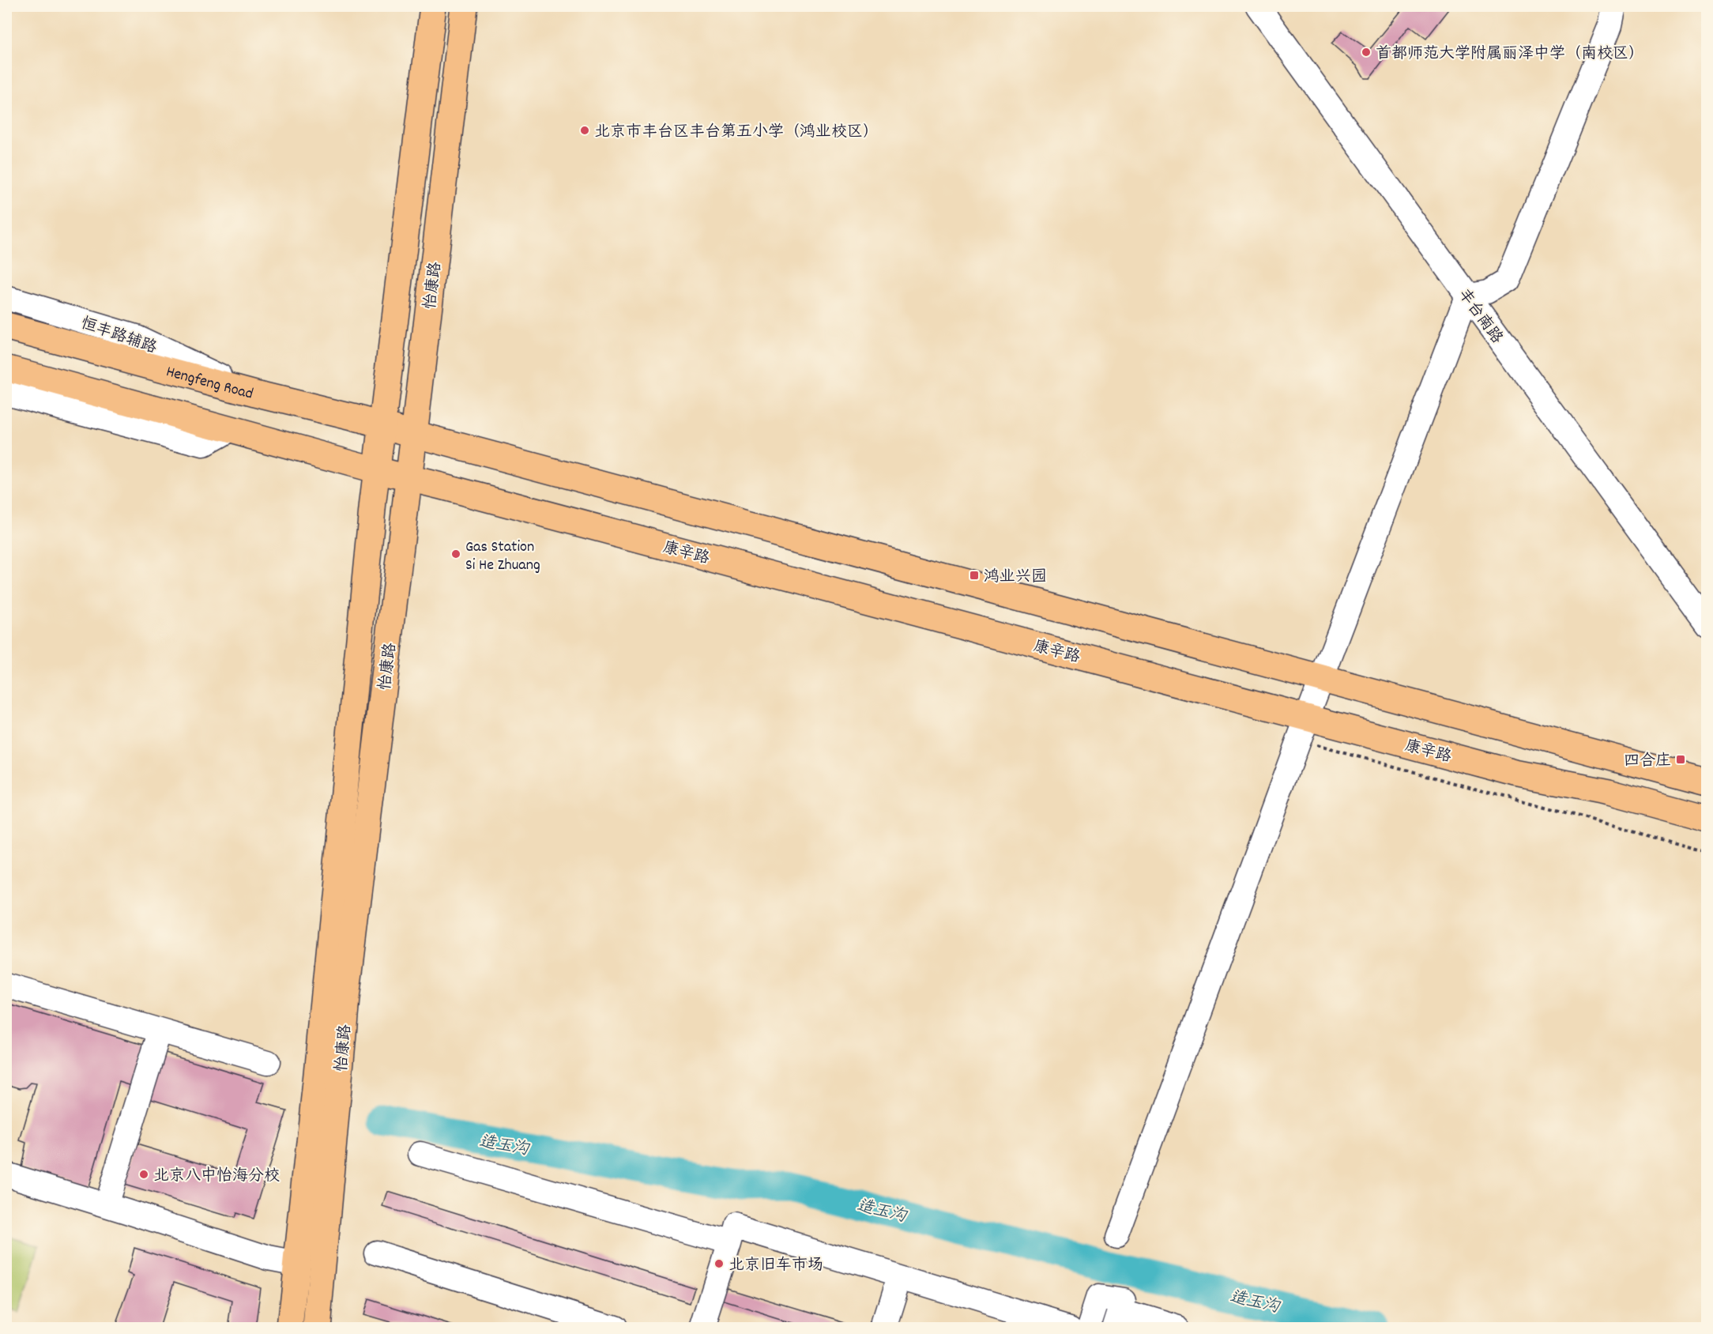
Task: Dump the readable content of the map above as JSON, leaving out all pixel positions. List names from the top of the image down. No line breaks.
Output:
{"streets":{"main road":["怡康路","Hengfeng Road","康辛路"],"street":["丰台南路","恒丰路辅路"]},"crossings":[["怡康路","Hengfeng Road"],["怡康路","康辛路"],["恒丰路辅路","Hengfeng Road"]],"water":["造玉沟"],"places":{"other":["首都师范大学附属丽泽中学（南校区）","北京市丰台区丰台第五小学（鸿业校区）","Gas Station Si He Zhuang","北京八中怡海分校","北京旧车市场"],"transit":["鸿业兴园","四合庄"]}}
